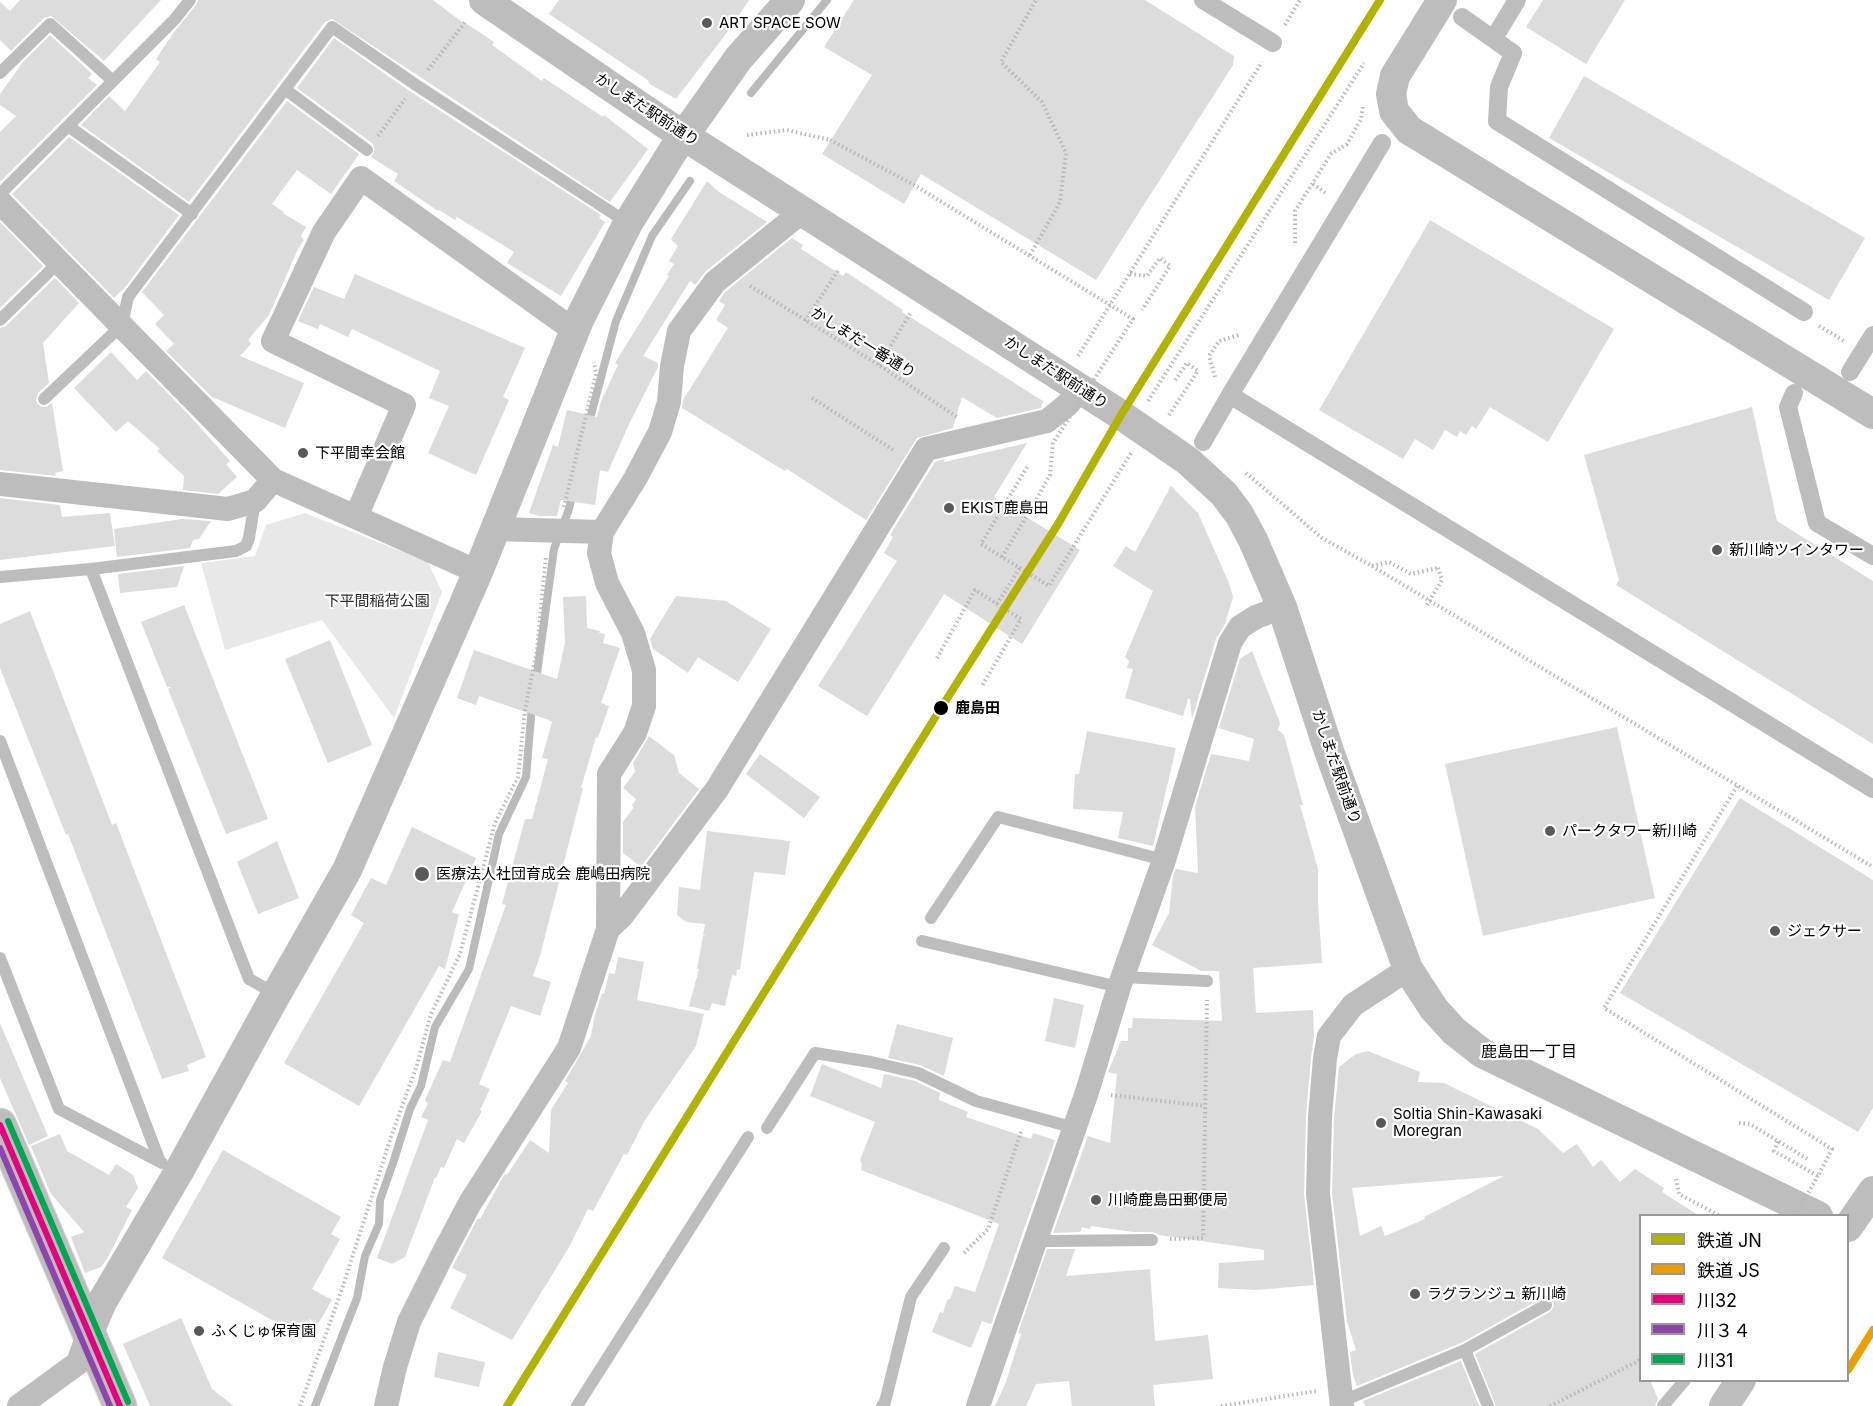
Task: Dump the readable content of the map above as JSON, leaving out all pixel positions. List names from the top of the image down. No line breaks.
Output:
{"streets":{"street":["かしまだ駅前通り"],"path":["かしまだ一番通り"]},"districts":["鹿島田一丁目"],"parks":["下平間稲荷公園"],"places":["ART SPACE SOW","下平間幸会館","EKIST鹿島田","新川崎ツインタワー","鹿島田","パークタワー新川崎","医療法人社団育成会 鹿嶋田病院","ジェクサー","Soltia Shin-Kawasaki Moregran","川崎鹿島田郵便局","ラグランジュ 新川崎","ふくじゅ保育園"],"lines":["rail line JN","transit line 川31","transit line 川32","transit line 川３４","rail line JS"],"legend":["鉄道 JN","鉄道 JS","川32","川３４","川31"]}
